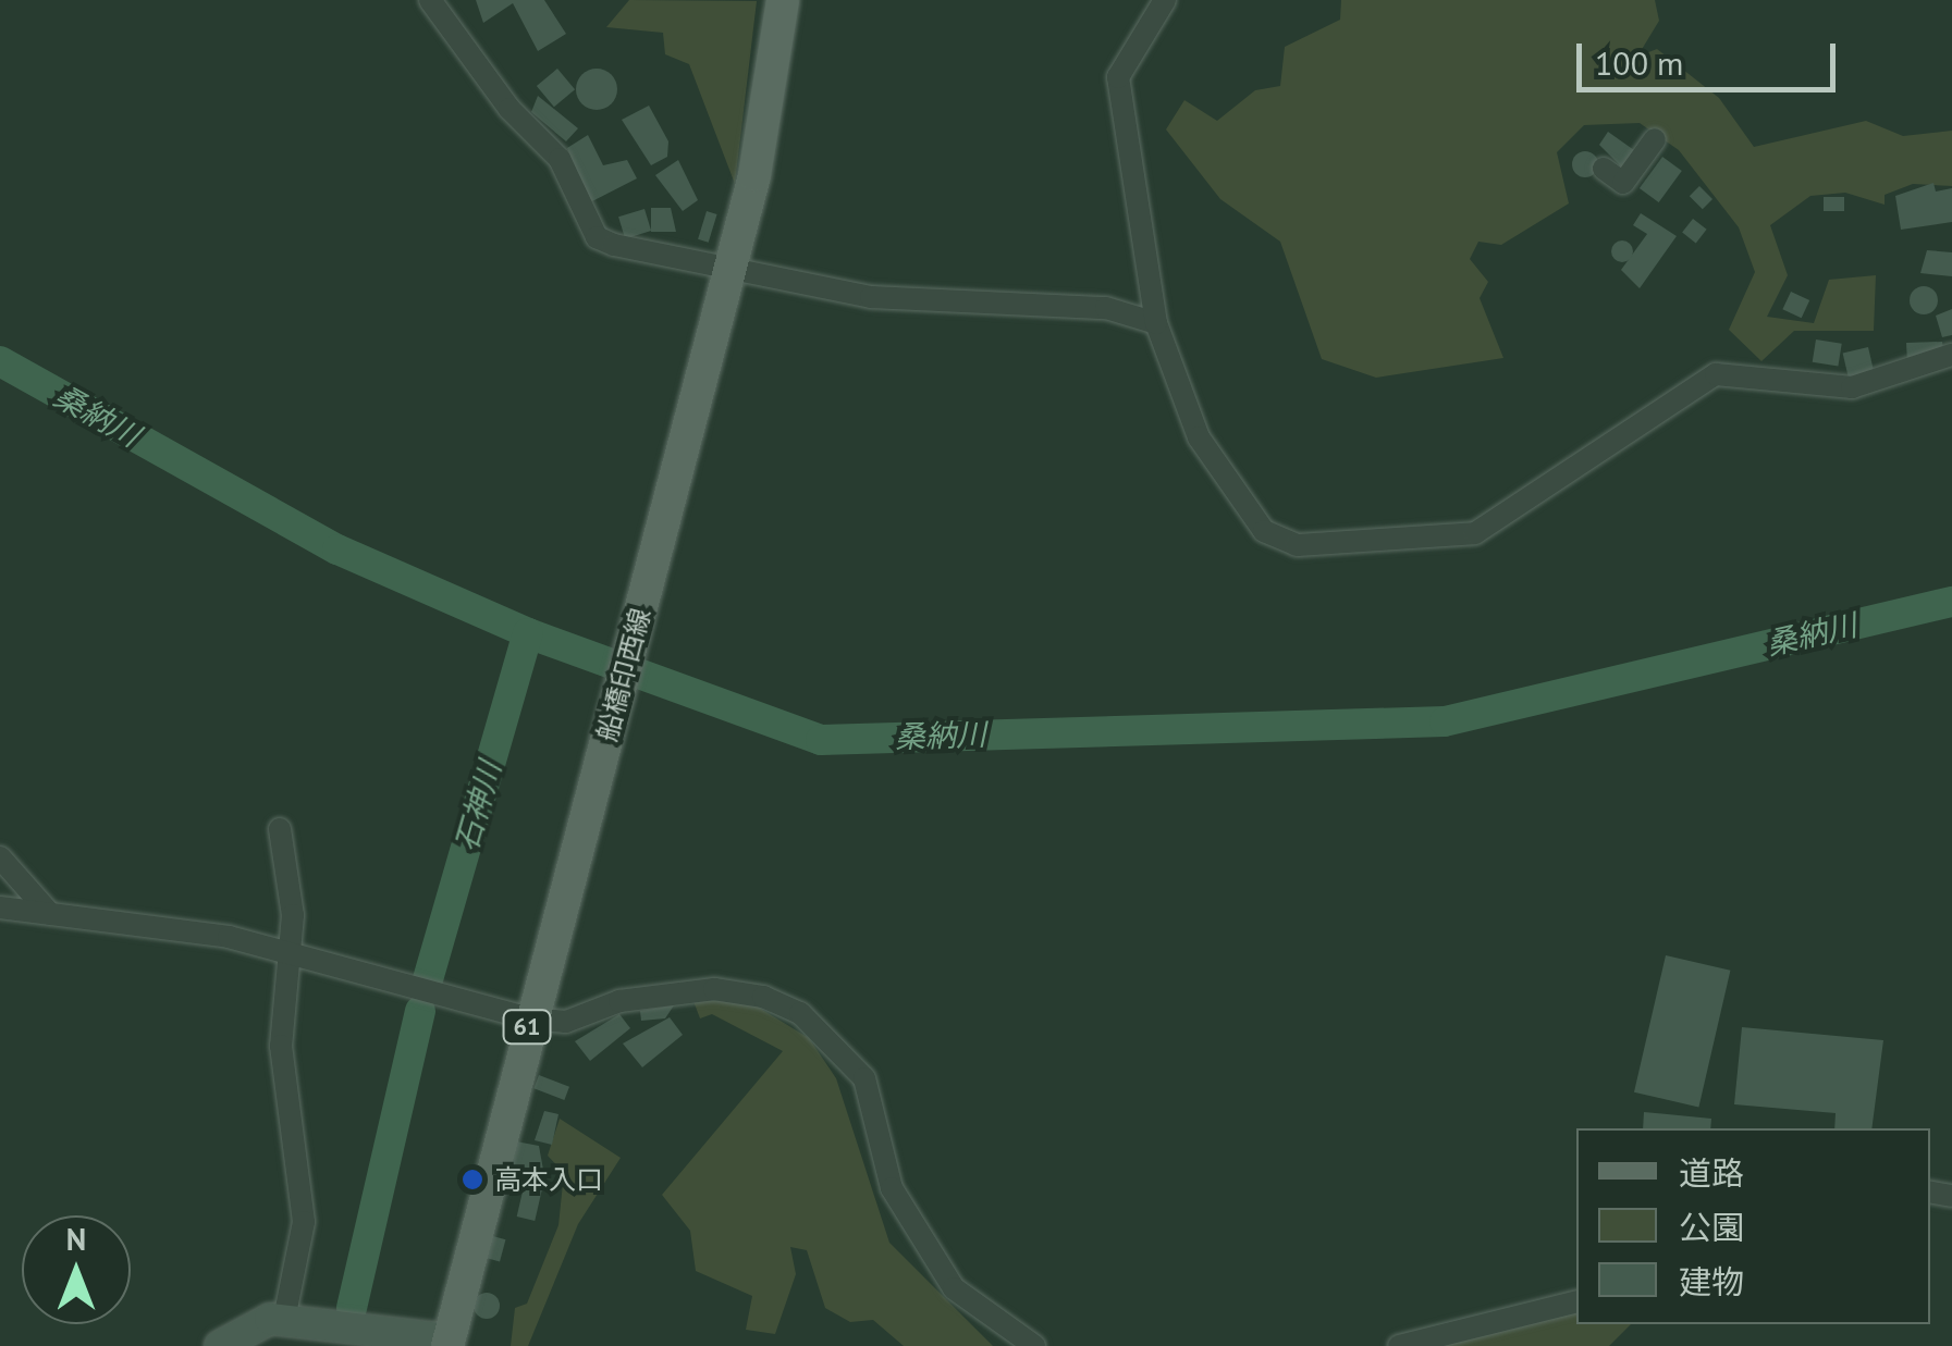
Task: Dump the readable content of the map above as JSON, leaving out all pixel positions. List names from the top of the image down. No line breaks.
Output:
{"streets":{"main road":["船橋印西線","61"]},"water":["桑納川","石神川"],"places":["高本入口"],"legend":["道路","公園","建物"],"scale_bar":"100 m","north":"top"}
